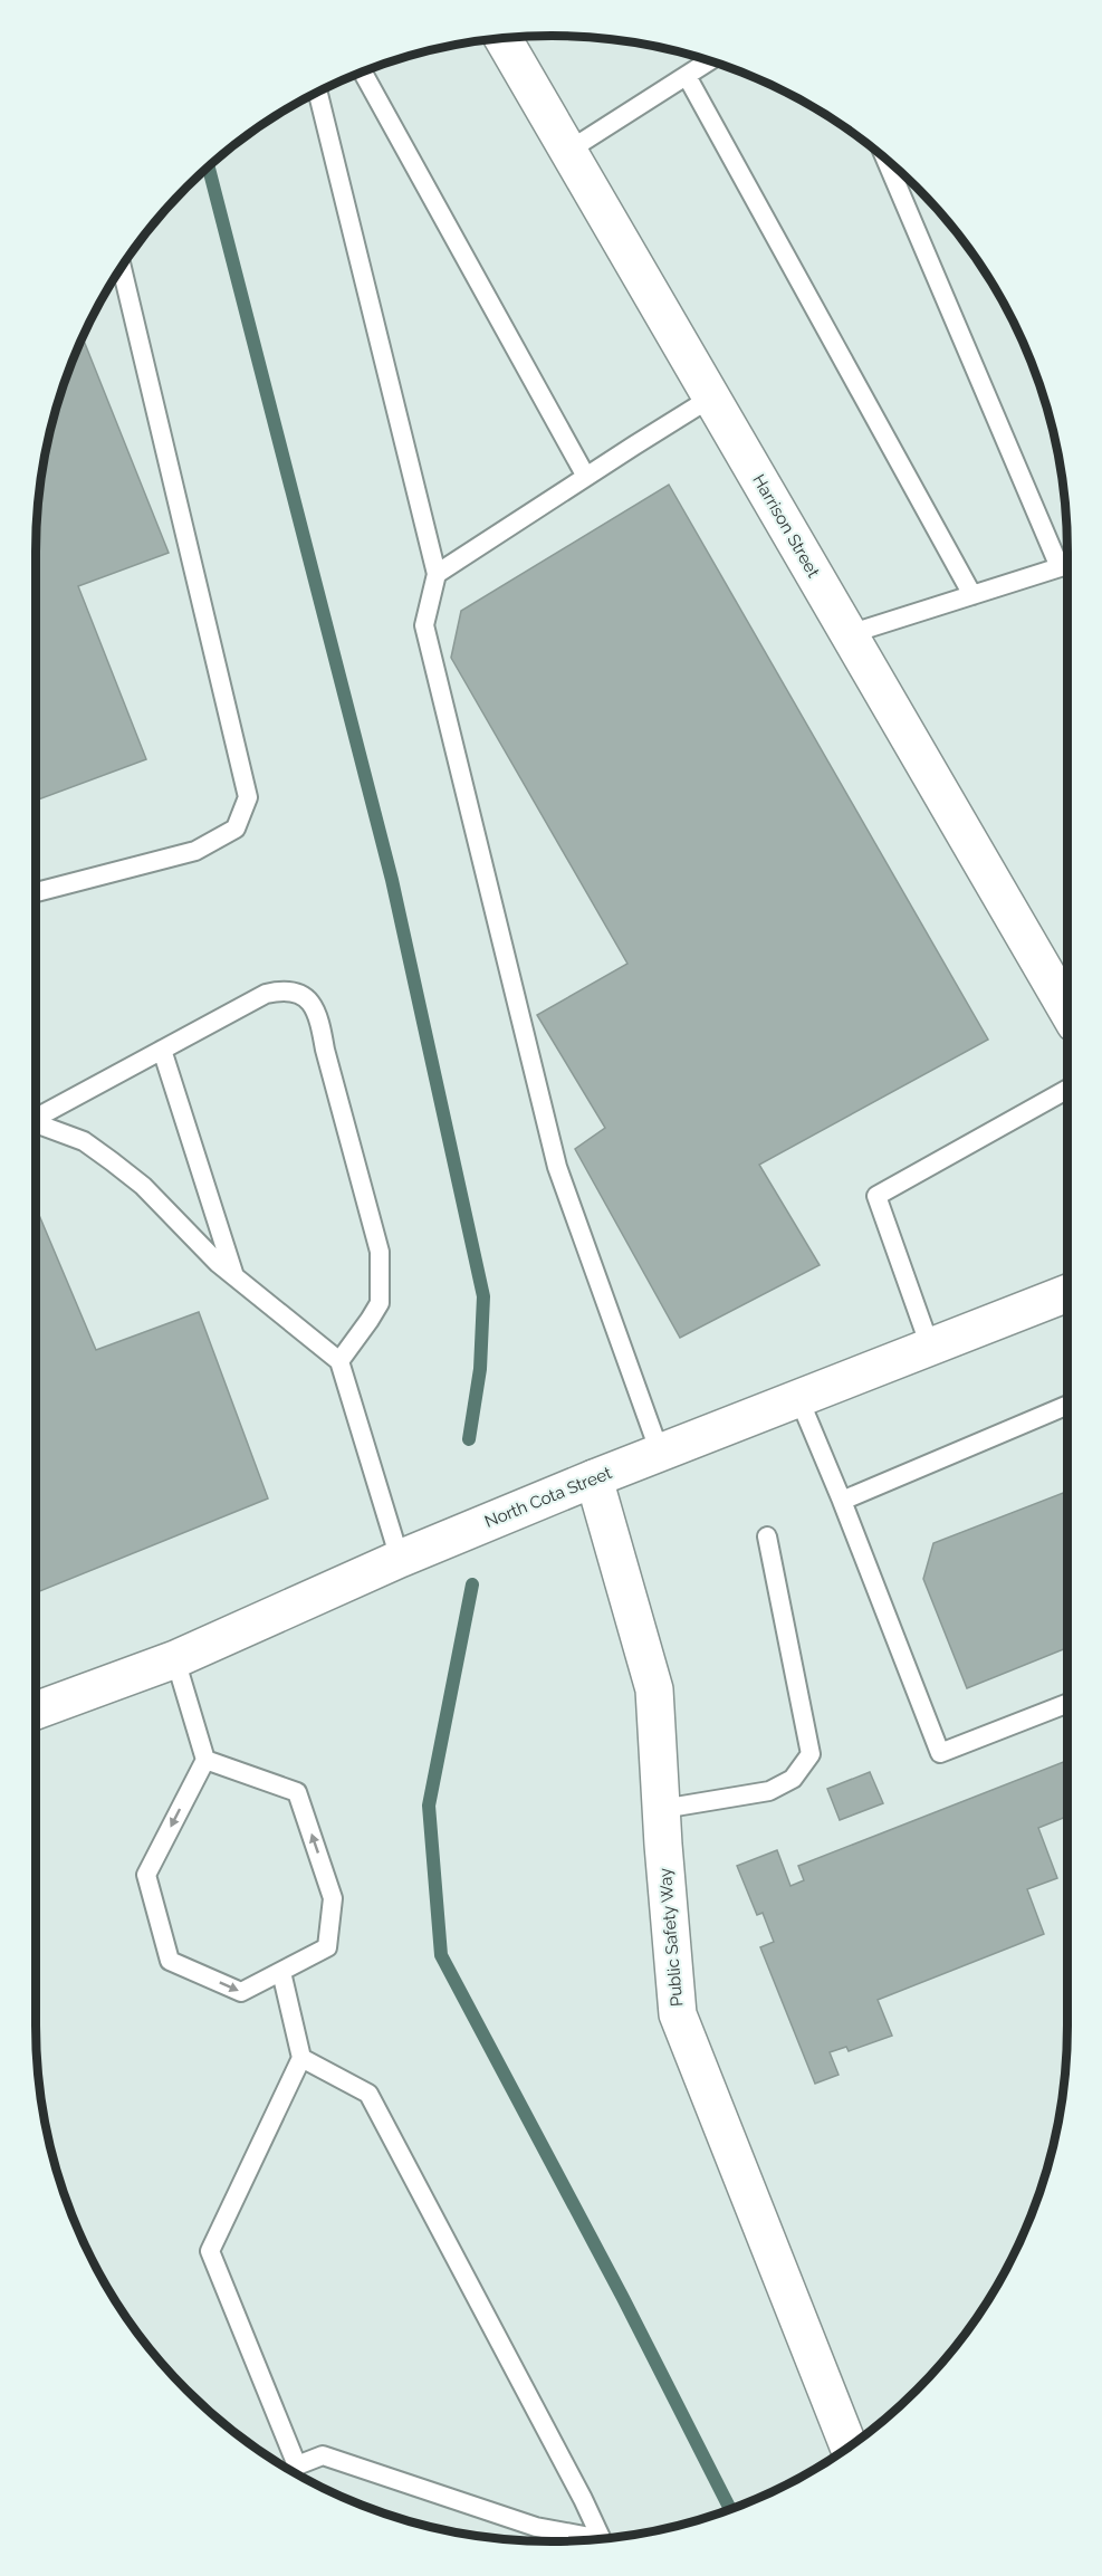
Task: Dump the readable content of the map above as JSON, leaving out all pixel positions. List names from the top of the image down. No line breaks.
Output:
{"streets":{"street":["Harrison Street","North Cota Street","Public Safety Way"]},"crossings":[["North Cota Street","Public Safety Way"]]}
